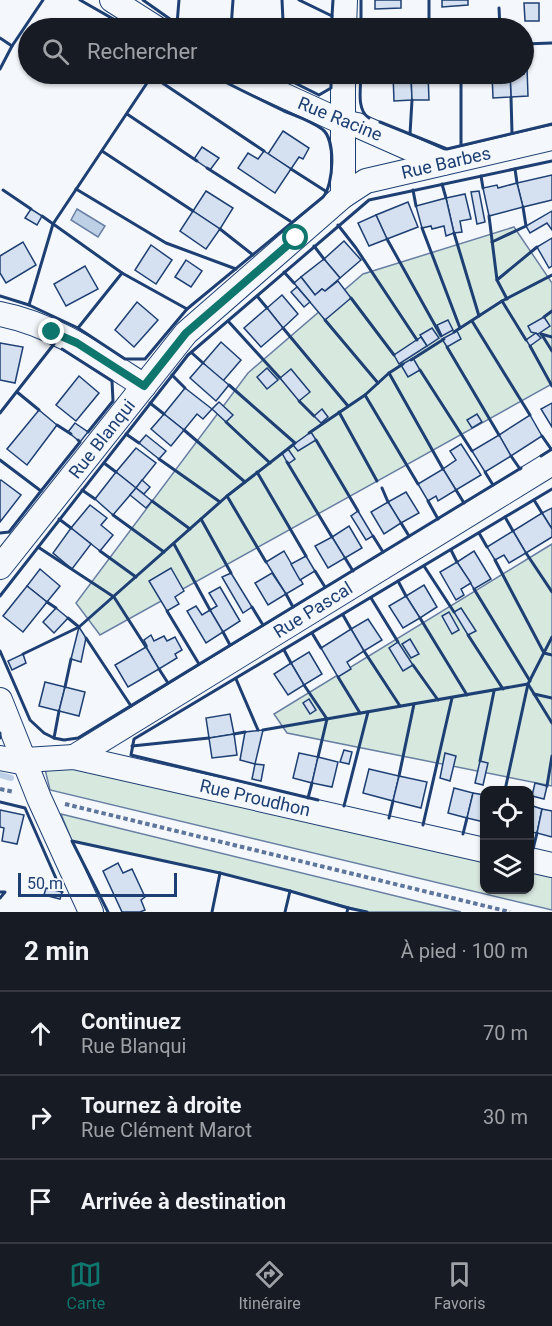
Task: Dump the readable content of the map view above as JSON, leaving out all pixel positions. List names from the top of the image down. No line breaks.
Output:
{"streets":{"street":["Rue Racine","Rue Barbes","Rue Blanqui","Rue Pascal","Rue Proudhon"]},"crossings":[["Rue Racine","Rue Barbes"],["Rue Barbes","Rue Blanqui"],["Rue Pascal","Rue Proudhon"]],"scale_bar":"50 m","page":{"search":"Rechercher","scale":"50 m","heading":["2 min","À pied · 100 m"],"list":[["Continuez","Rue Blanqui","70 m"],["Tournez à droite","Rue Clément Marot","30 m"],"Arrivée à destination"],"nav":["Carte","Itinéraire","Favoris"]}}
